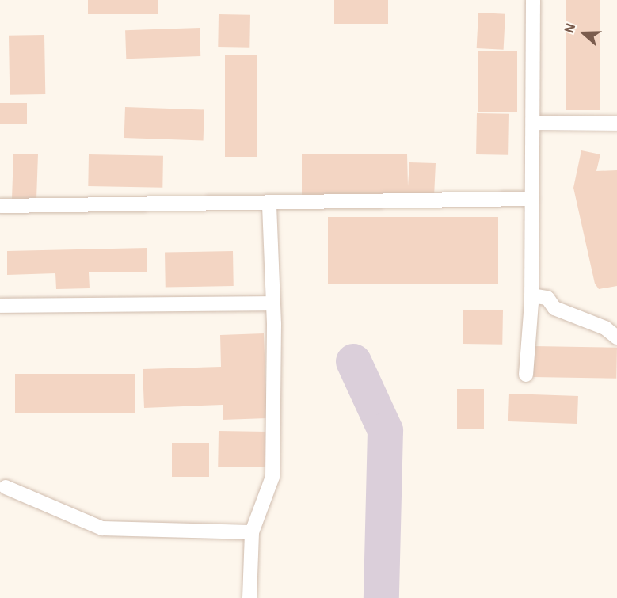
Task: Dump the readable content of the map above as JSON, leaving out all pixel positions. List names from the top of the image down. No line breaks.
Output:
{"north":"left"}
